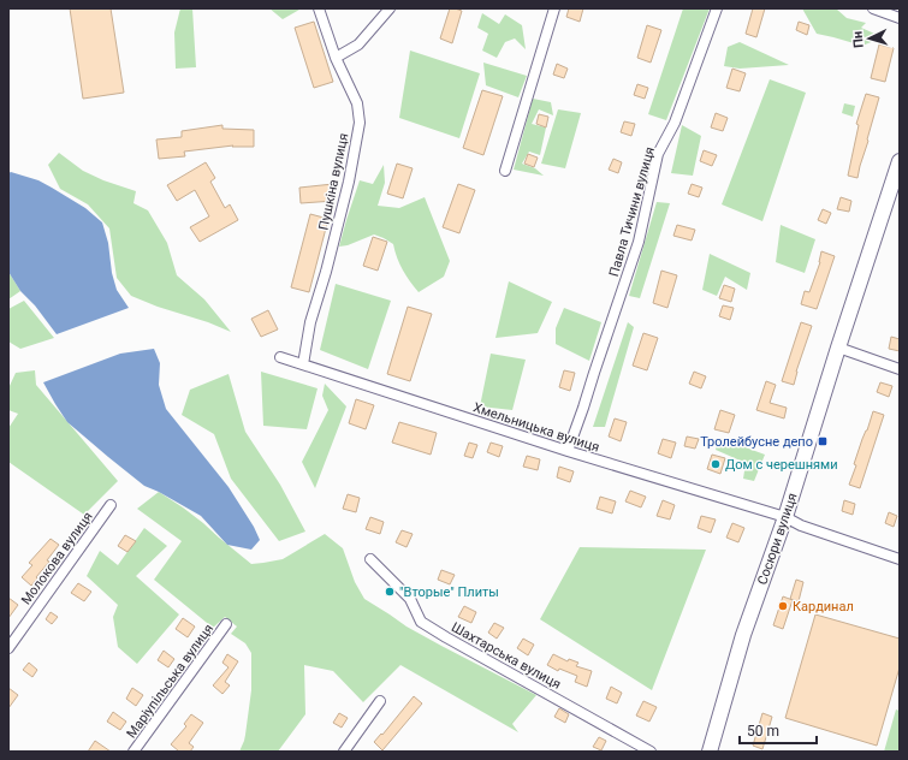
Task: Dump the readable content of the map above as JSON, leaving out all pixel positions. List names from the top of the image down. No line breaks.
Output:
{"streets":{"main road":["Сосюри вулиця"],"street":["Пушкіна вулиця","Павла Тичини вулиця","Хмельницька вулиця","Молокова вулиця","Шахтарська вулиця","Маріупільська вулиця"]},"crossings":[["Пушкіна вулиця","Хмельницька вулиця"],["Павла Тичини вулиця","Хмельницька вулиця"],["Хмельницька вулиця","Сосюри вулиця"]],"places":{"transit":["Тролейбусне депо"],"other":["Дом с черешнями","\"Вторые\" Плиты","Кардинал"]},"scale_bar":"50 m","north":"left"}
